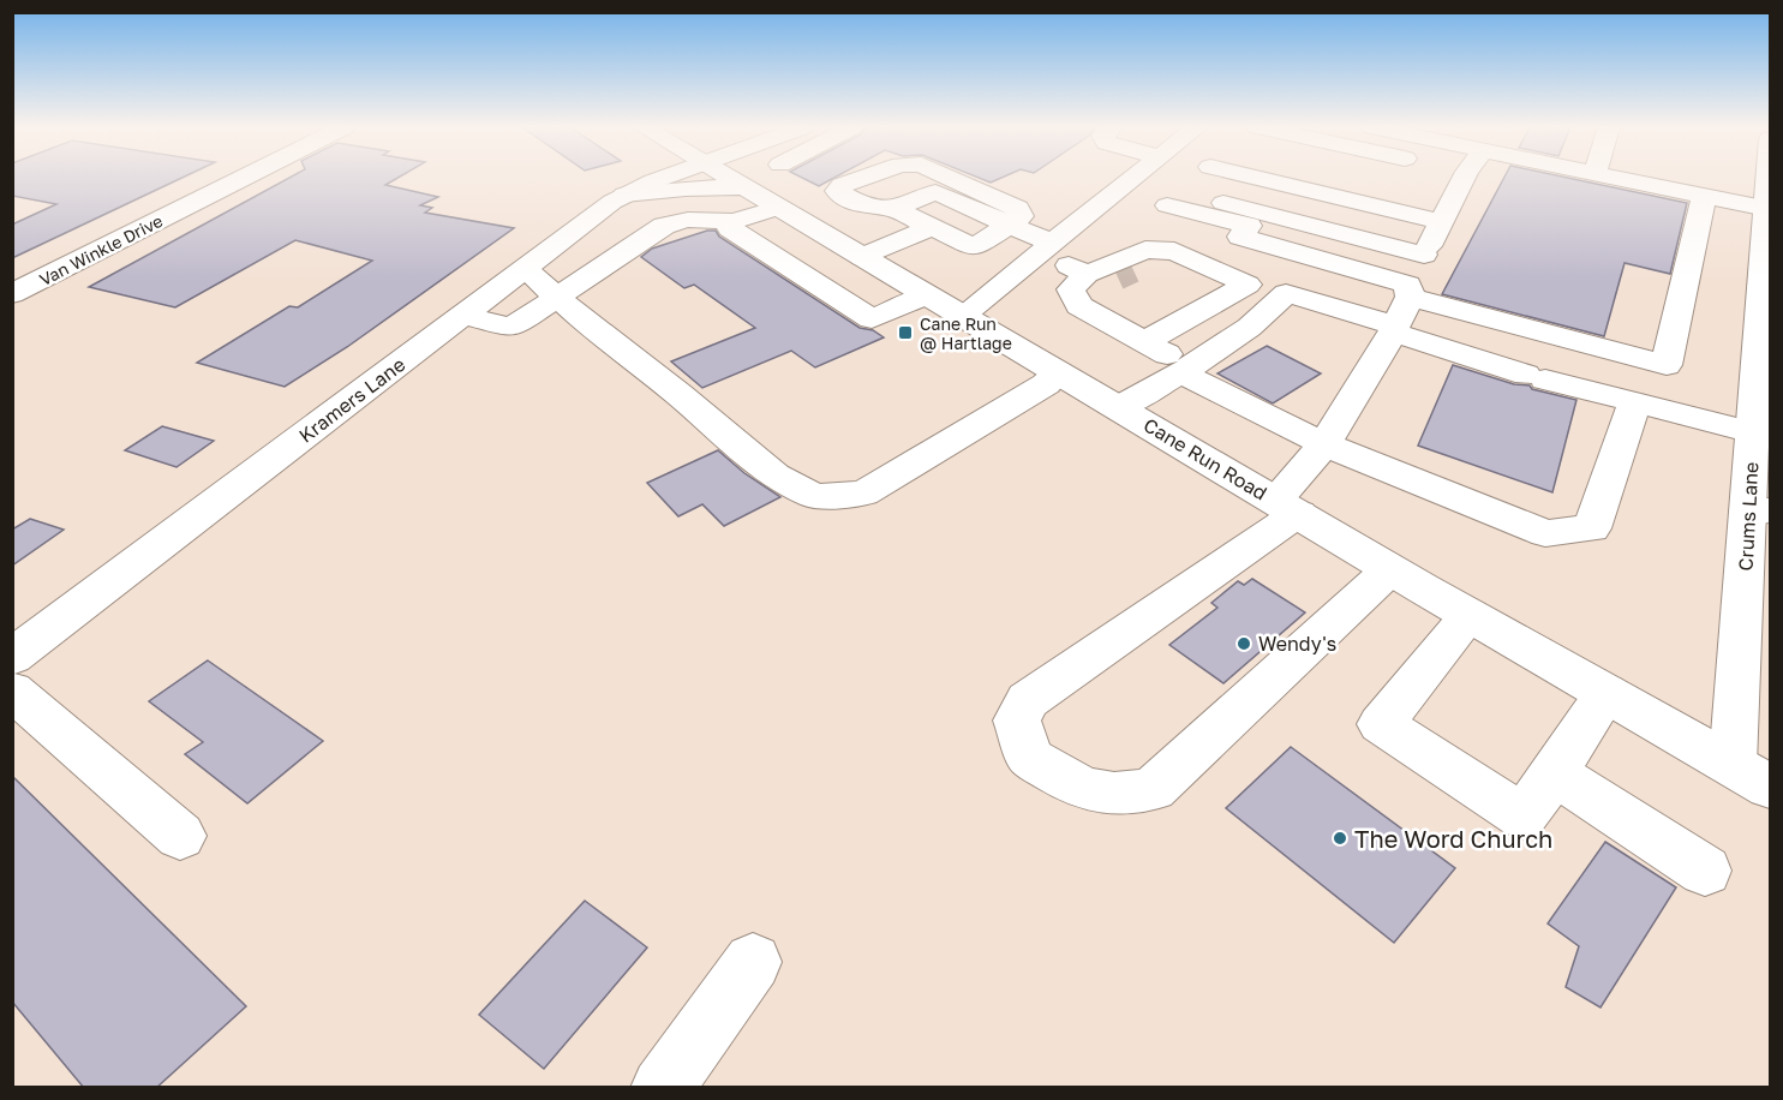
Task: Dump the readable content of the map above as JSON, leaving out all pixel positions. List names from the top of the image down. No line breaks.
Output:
{"streets":{"main road":["Van Winkle Drive","Kramers Lane","Cane Run Road","Crums Lane"]},"crossings":[["Cane Run Road","Crums Lane"]],"places":{"transit":["Cane Run @ Hartlage"],"other":["Wendy's","The Word Church"]}}
